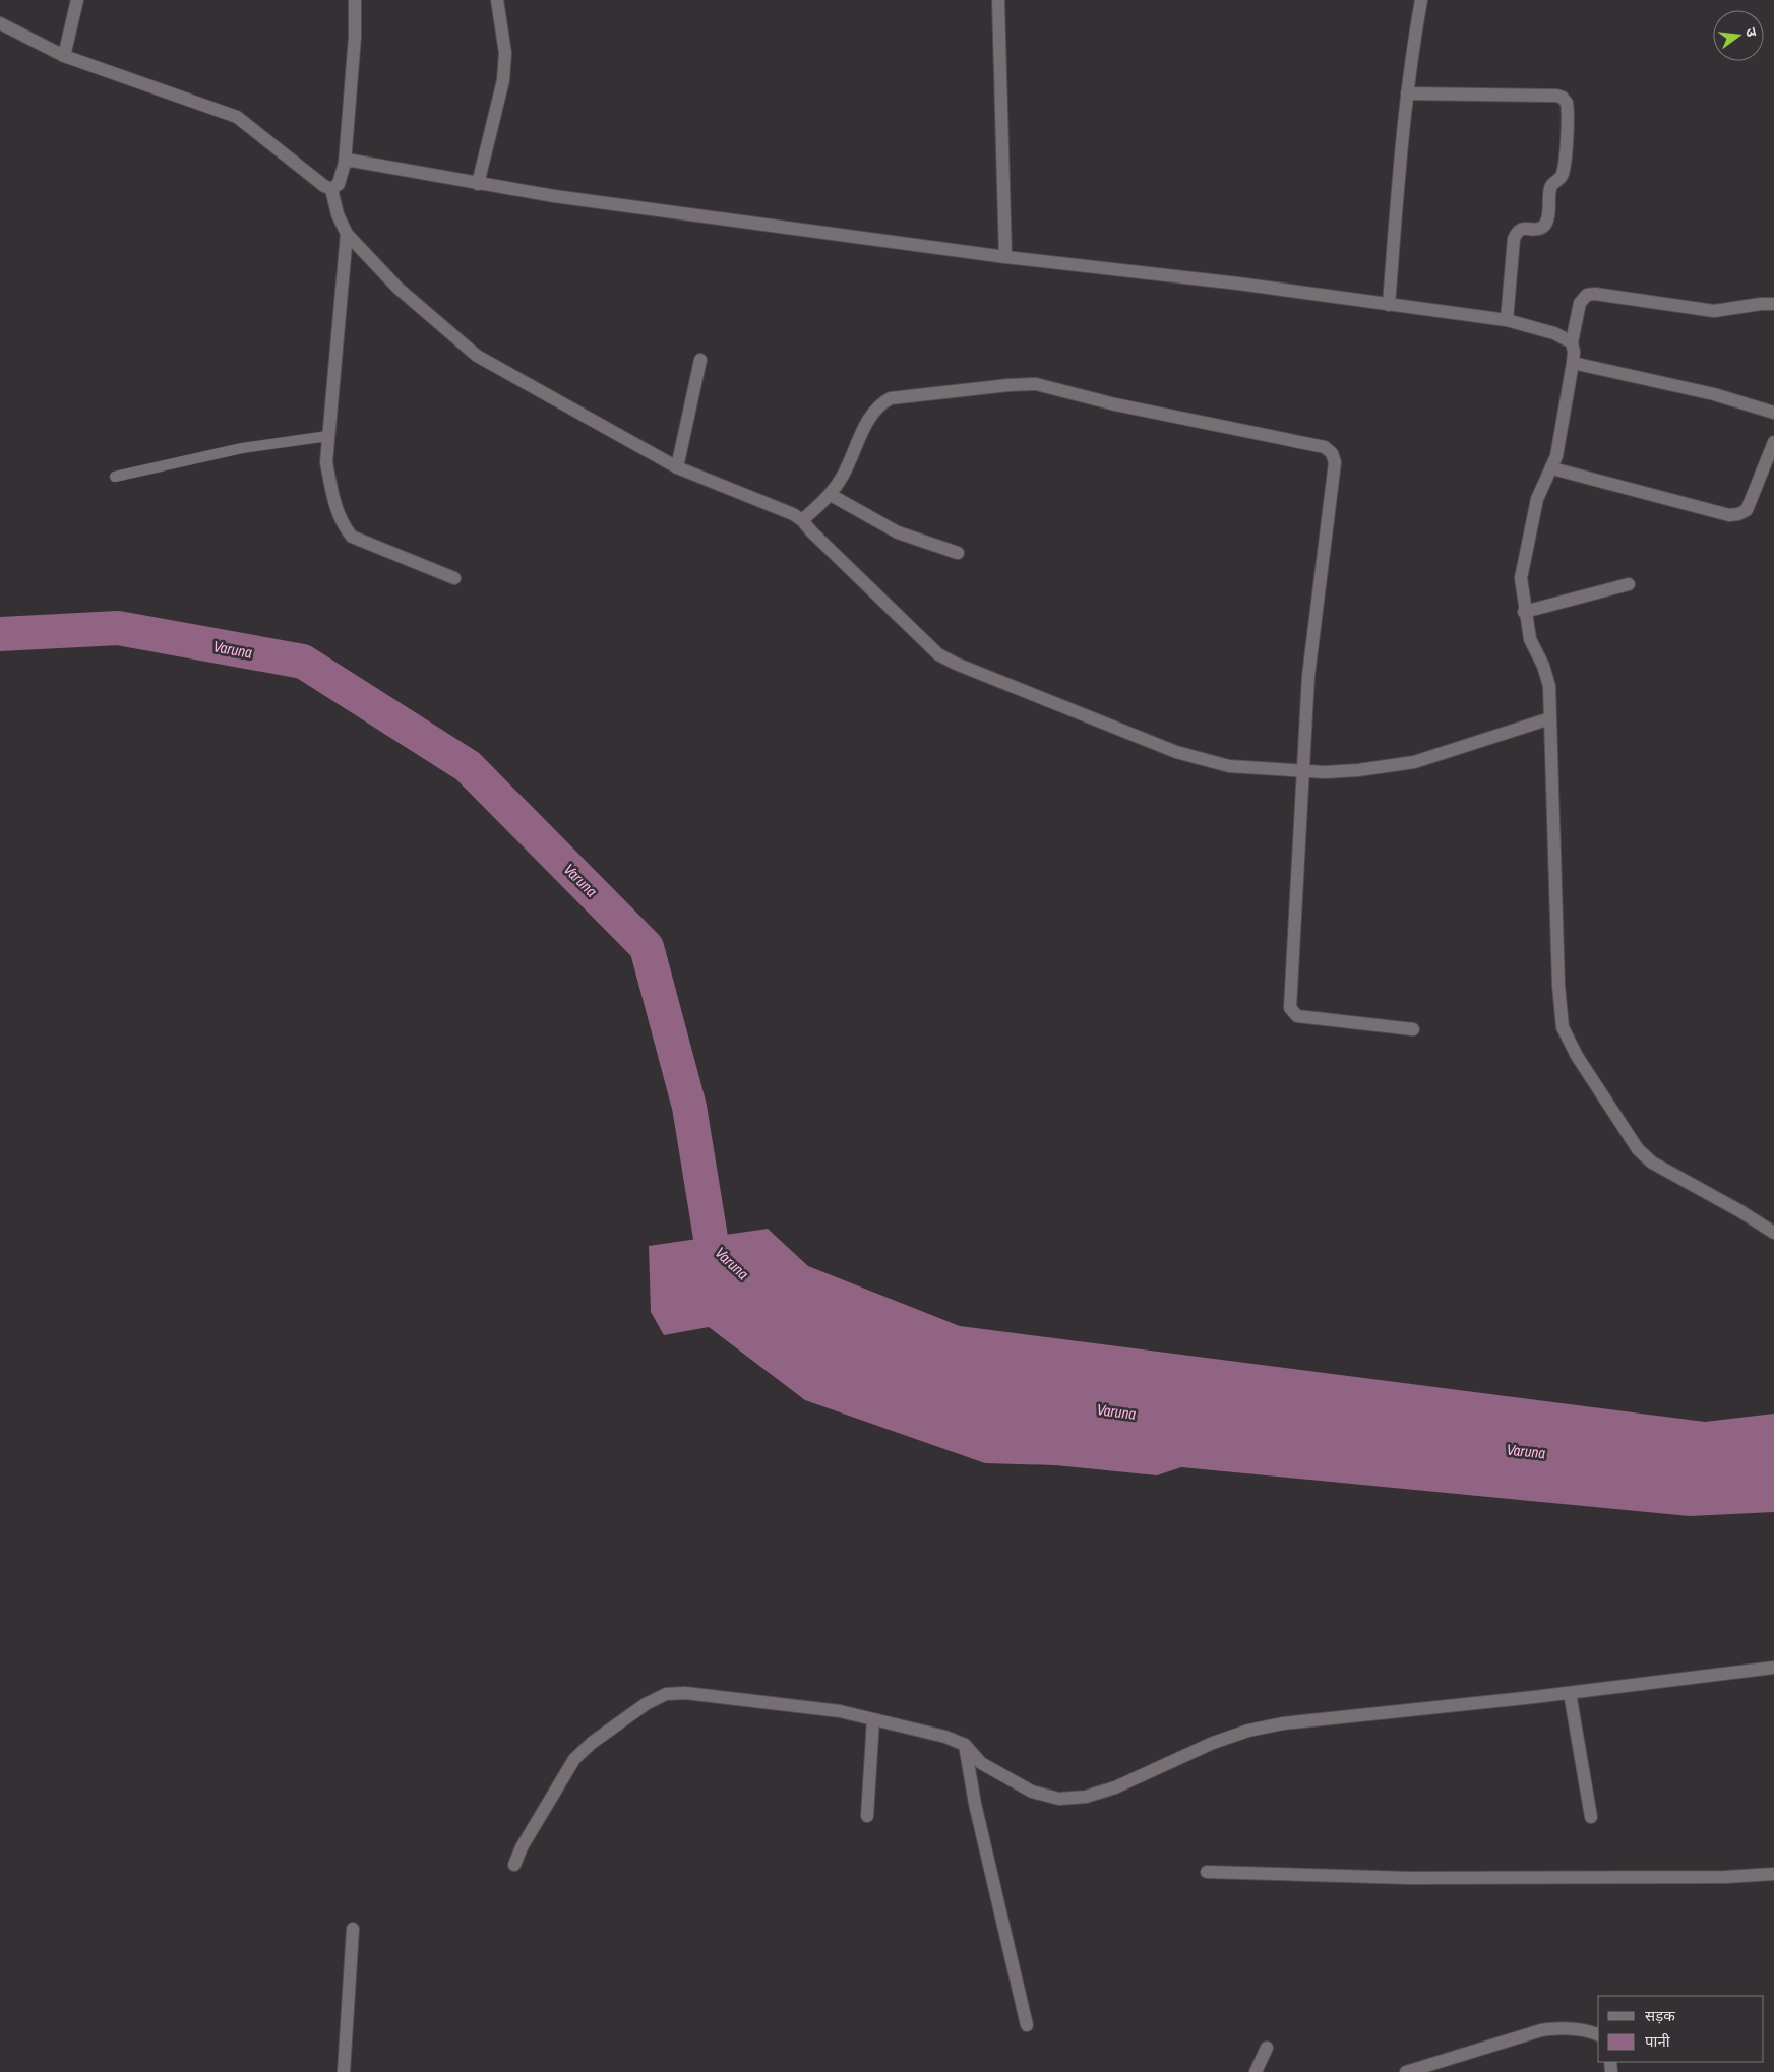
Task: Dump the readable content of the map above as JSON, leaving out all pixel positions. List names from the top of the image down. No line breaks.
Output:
{"water":["Varuna"],"legend":["सड़क","पानी"],"north":"right"}
